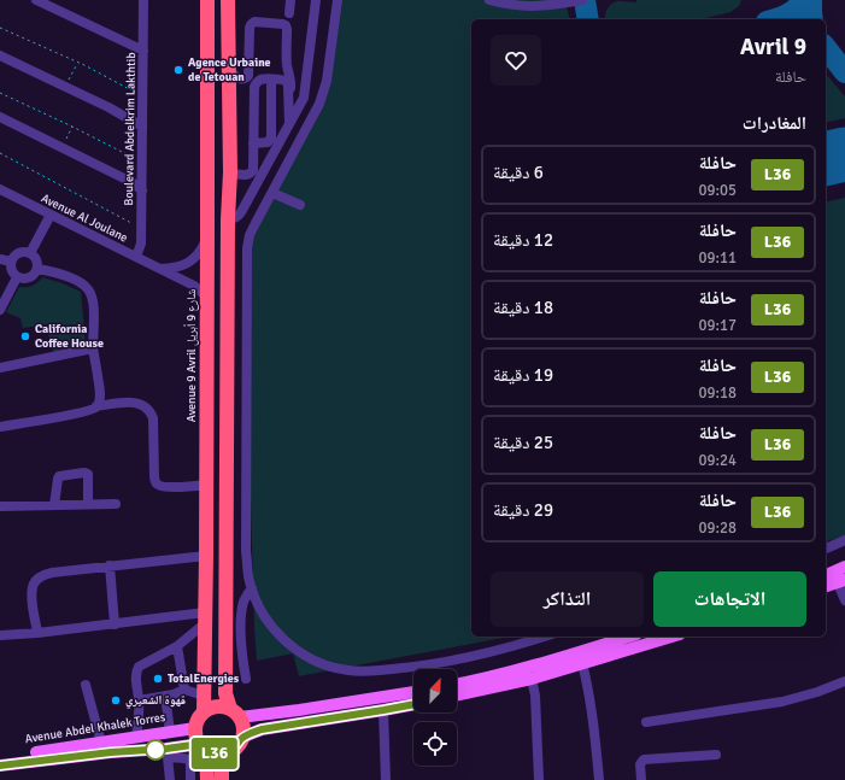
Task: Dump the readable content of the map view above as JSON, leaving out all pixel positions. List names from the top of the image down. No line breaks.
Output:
{"streets":{"highway":["Avenue 9 Avril شارع 9 أبريل"],"main road":["Avenue Abdel Khalek Torres"],"street":["Boulevard Abdelkrim Lakthtib","Avenue Al Joulane"]},"crossings":[["Boulevard Abdelkrim Lakthtib","Avenue Al Joulane"],["Avenue Al Joulane","Avenue 9 Avril شارع 9 أبريل"],["Avenue 9 Avril شارع 9 أبريل","Avenue Abdel Khalek Torres"]],"places":["Agence Urbaine de Tetouan","California Coffee House","TotalEnergies","قهوة الشعيري"],"lines":["bus line L36"],"north":"top right","page":{"on_map":"L36","heading":[["9 Avril","حافلة"],"المغادرات"],"list":[{"mark":"L36","name":"حافلة","note":"09:05","value":"6 دقيقة"},{"mark":"L36","name":"حافلة","note":"09:11","value":"12 دقيقة"},{"mark":"L36","name":"حافلة","note":"09:17","value":"18 دقيقة"},{"mark":"L36","name":"حافلة","note":"09:18","value":"19 دقيقة"},{"mark":"L36","name":"حافلة","note":"09:24","value":"25 دقيقة"},{"mark":"L36","name":"حافلة","note":"09:28","value":"29 دقيقة"}],"buttons":["الاتجاهات","التذاكر"]}}
